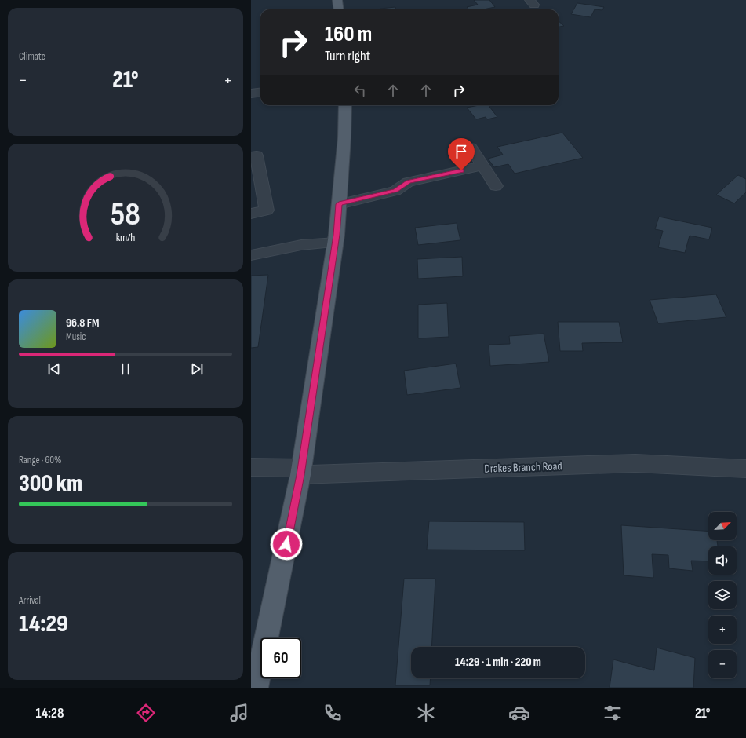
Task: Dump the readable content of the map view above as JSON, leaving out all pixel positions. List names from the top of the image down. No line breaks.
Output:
{"streets":{"street":["Drakes Branch Road"]},"north":"top right","page":{"tile":["Climate",["Range · 60%","300 km"],["Arrival","14:29"]],"turn":["160 m","Turn right"],"heat":["−","21°","+"],"song":["96.8 FM","Music"],"map_buttons":["+","−"],"limit":"60","trip":"14:29 · 1 min · 220 m","tabs":["14:28","21°"],"gauge":["58","km/h"]}}
